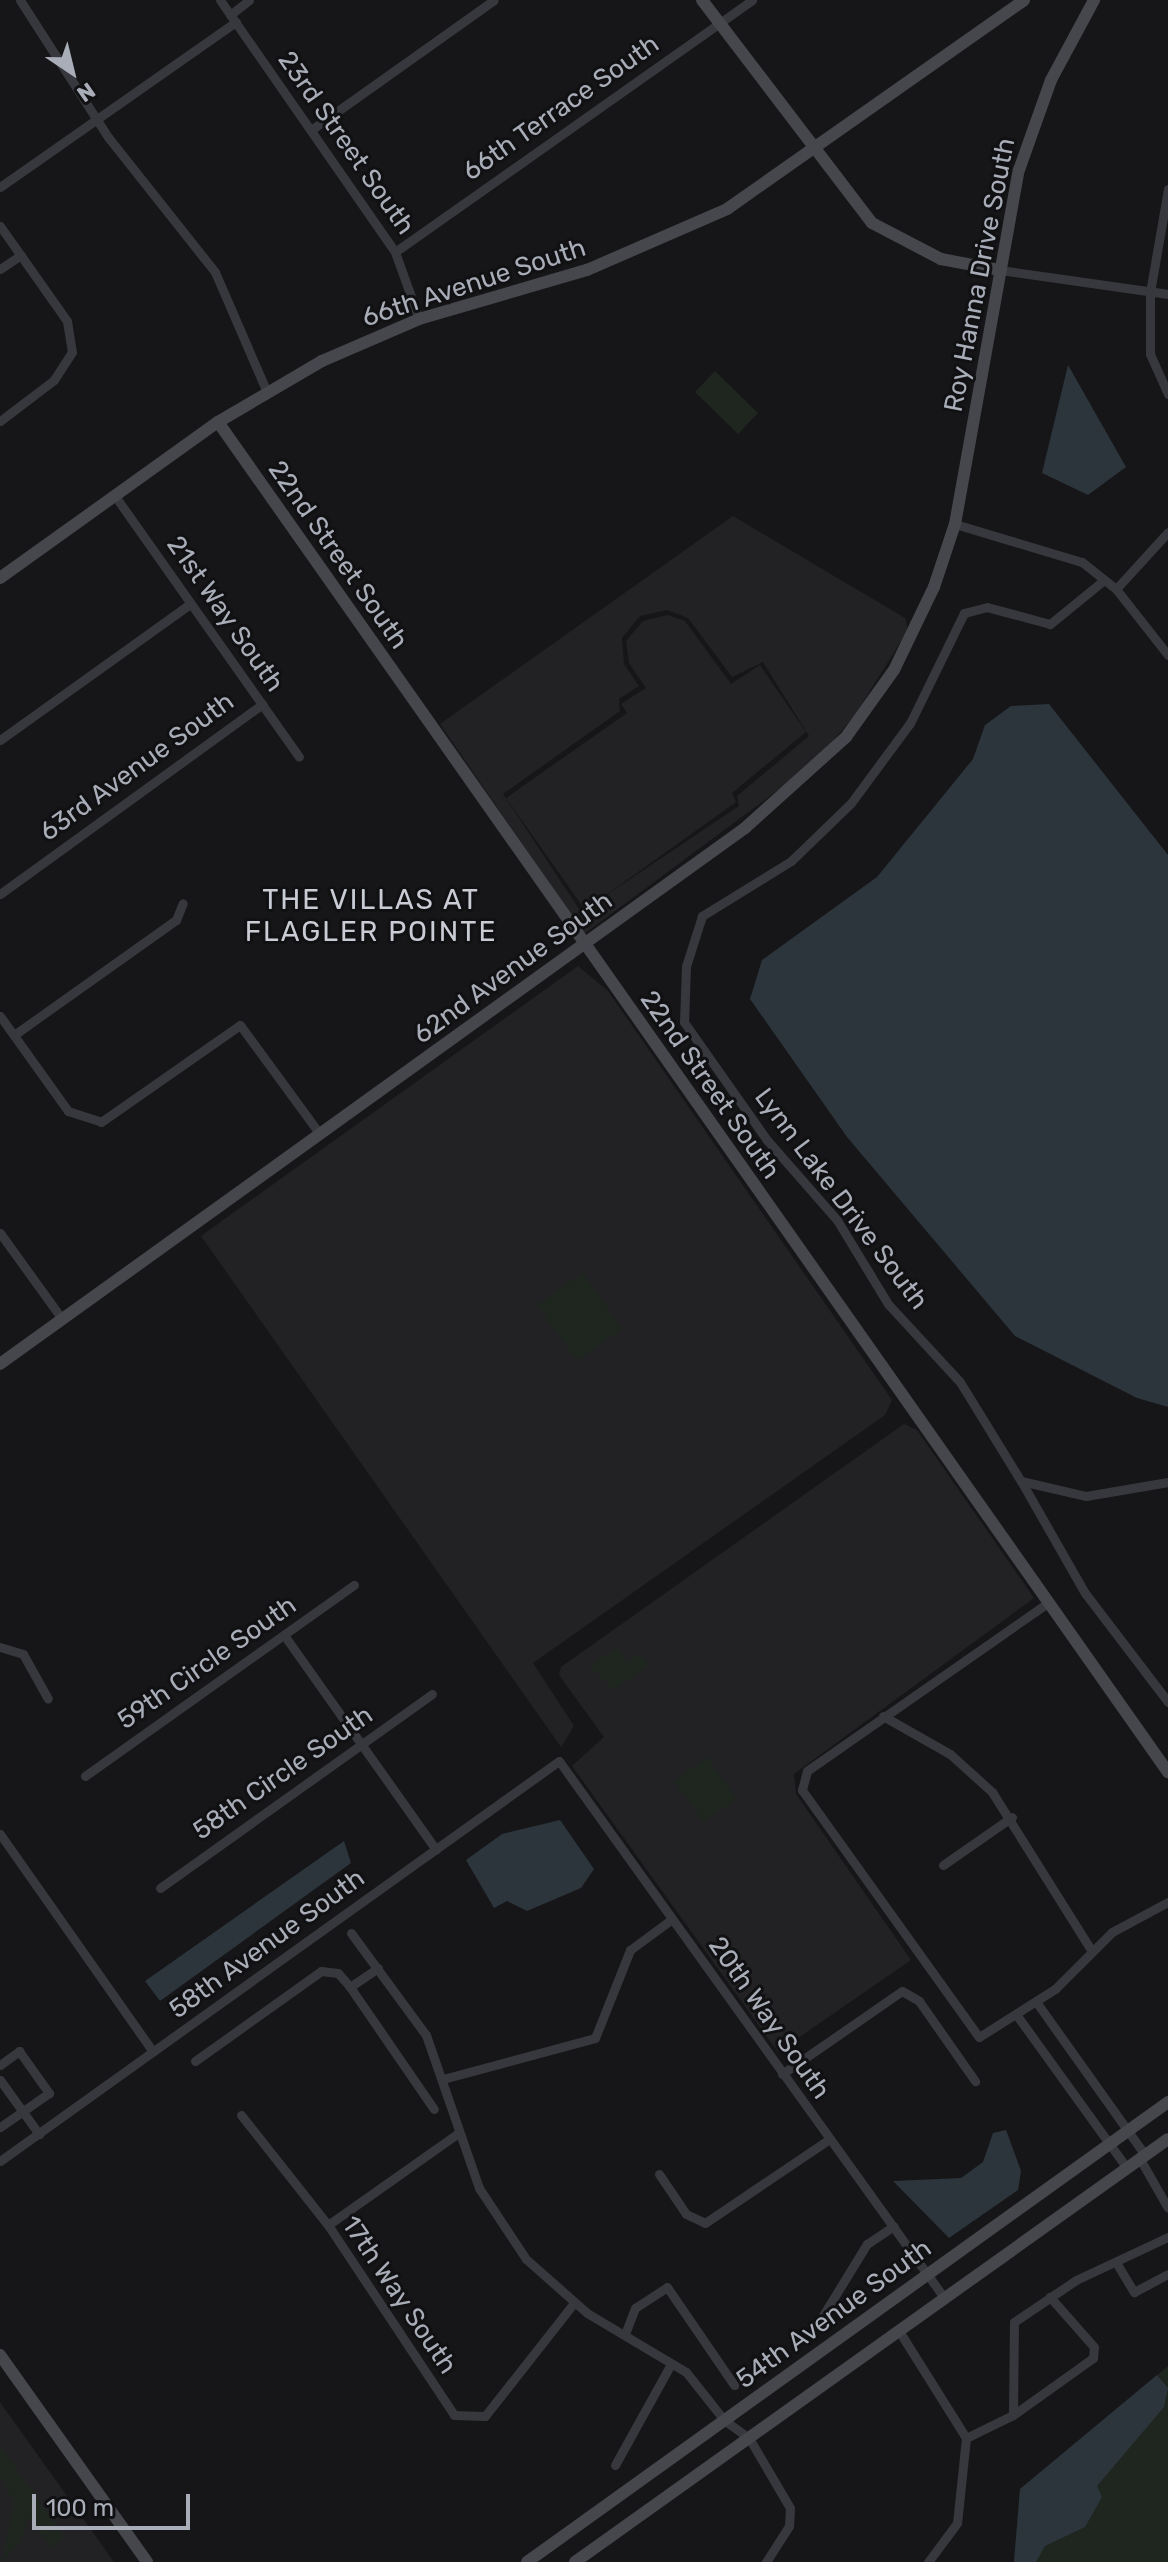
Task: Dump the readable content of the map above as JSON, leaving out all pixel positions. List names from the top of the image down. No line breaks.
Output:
{"streets":{"street":["66th Terrace South","23rd Street South","Roy Hanna Drive South","66th Avenue South","22nd Street South","21st Way South","63rd Avenue South","62nd Avenue South","Lynn Lake Drive South","59th Circle South","58th Circle South","58th Avenue South","20th Way South","17th Way South","54th Avenue South"]},"crossings":[["66th Terrace South","23rd Street South"],["23rd Street South","66th Avenue South"],["Roy Hanna Drive South","62nd Avenue South"],["66th Avenue South","22nd Street South"],["66th Avenue South","21st Way South"],["22nd Street South","62nd Avenue South"],["21st Way South","63rd Avenue South"],["58th Avenue South","20th Way South"],["20th Way South","54th Avenue South"]],"districts":["THE VILLAS AT FLAGLER POINTE"],"scale_bar":"100 m","north":"bottom right"}
